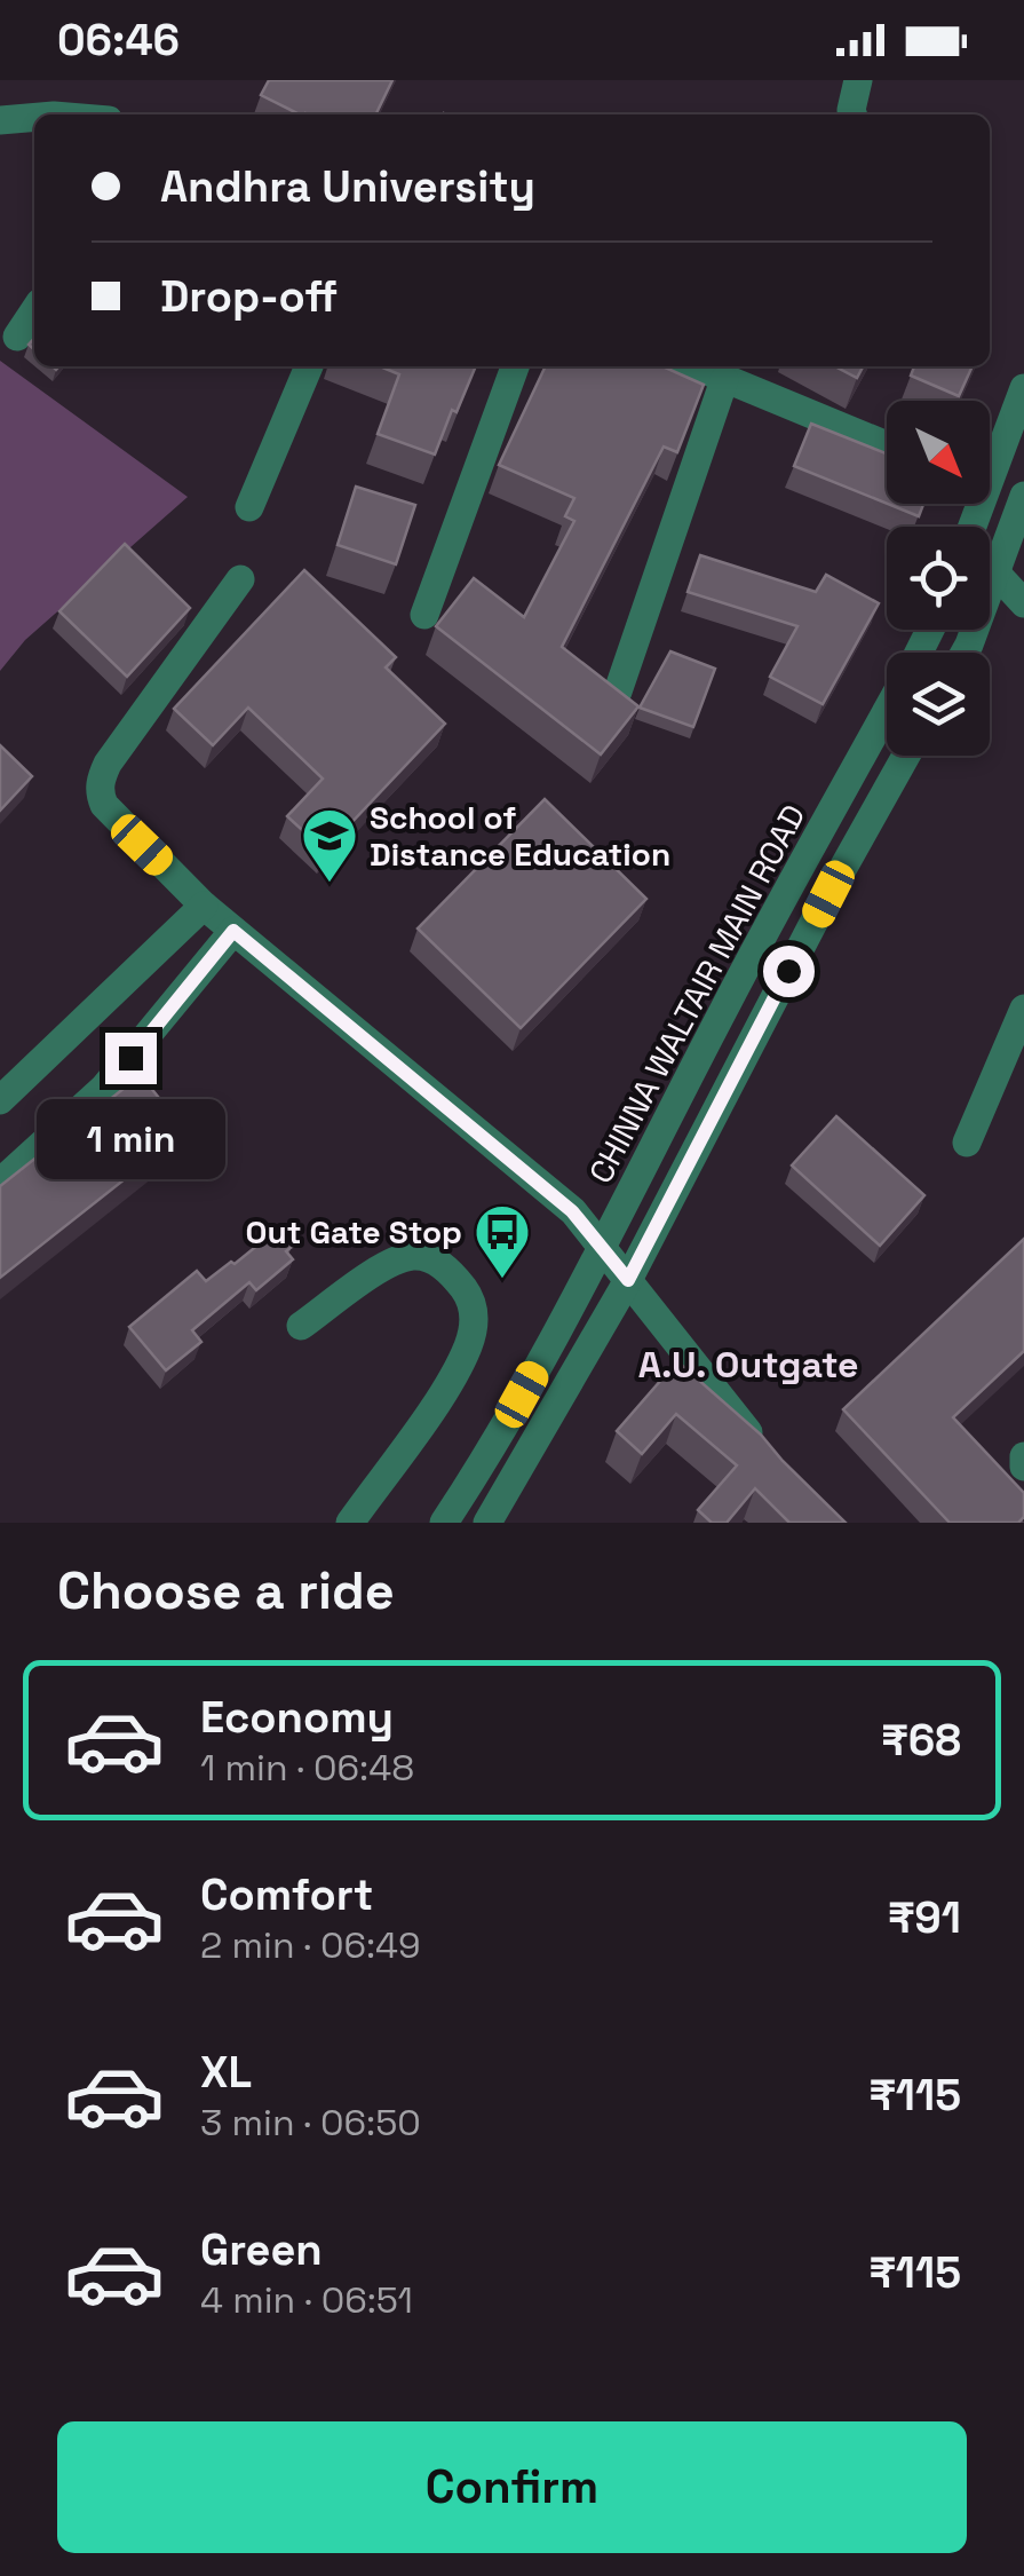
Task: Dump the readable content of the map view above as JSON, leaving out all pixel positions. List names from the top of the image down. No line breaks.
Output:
{"streets":{"street":["CHINNA WALTAIR MAIN ROAD"]},"districts":["A.U. Outgate"],"places":{"school or university":["School of Distance Education"],"bus stop":["Out Gate Stop"]},"north":"bottom right","page":{"status":"06:46","banner":["Andhra University","Drop-off"],"bubble":"1 min","heading":"Choose a ride","list":[{"name":"Economy","note":"1 min · 06:48","value":"₹68"},{"name":"Comfort","note":"2 min · 06:49","value":"₹91"},{"name":"XL","note":"3 min · 06:50","value":"₹115"},{"name":"Green","note":"4 min · 06:51","value":"₹115"}],"buttons":"Confirm"}}
